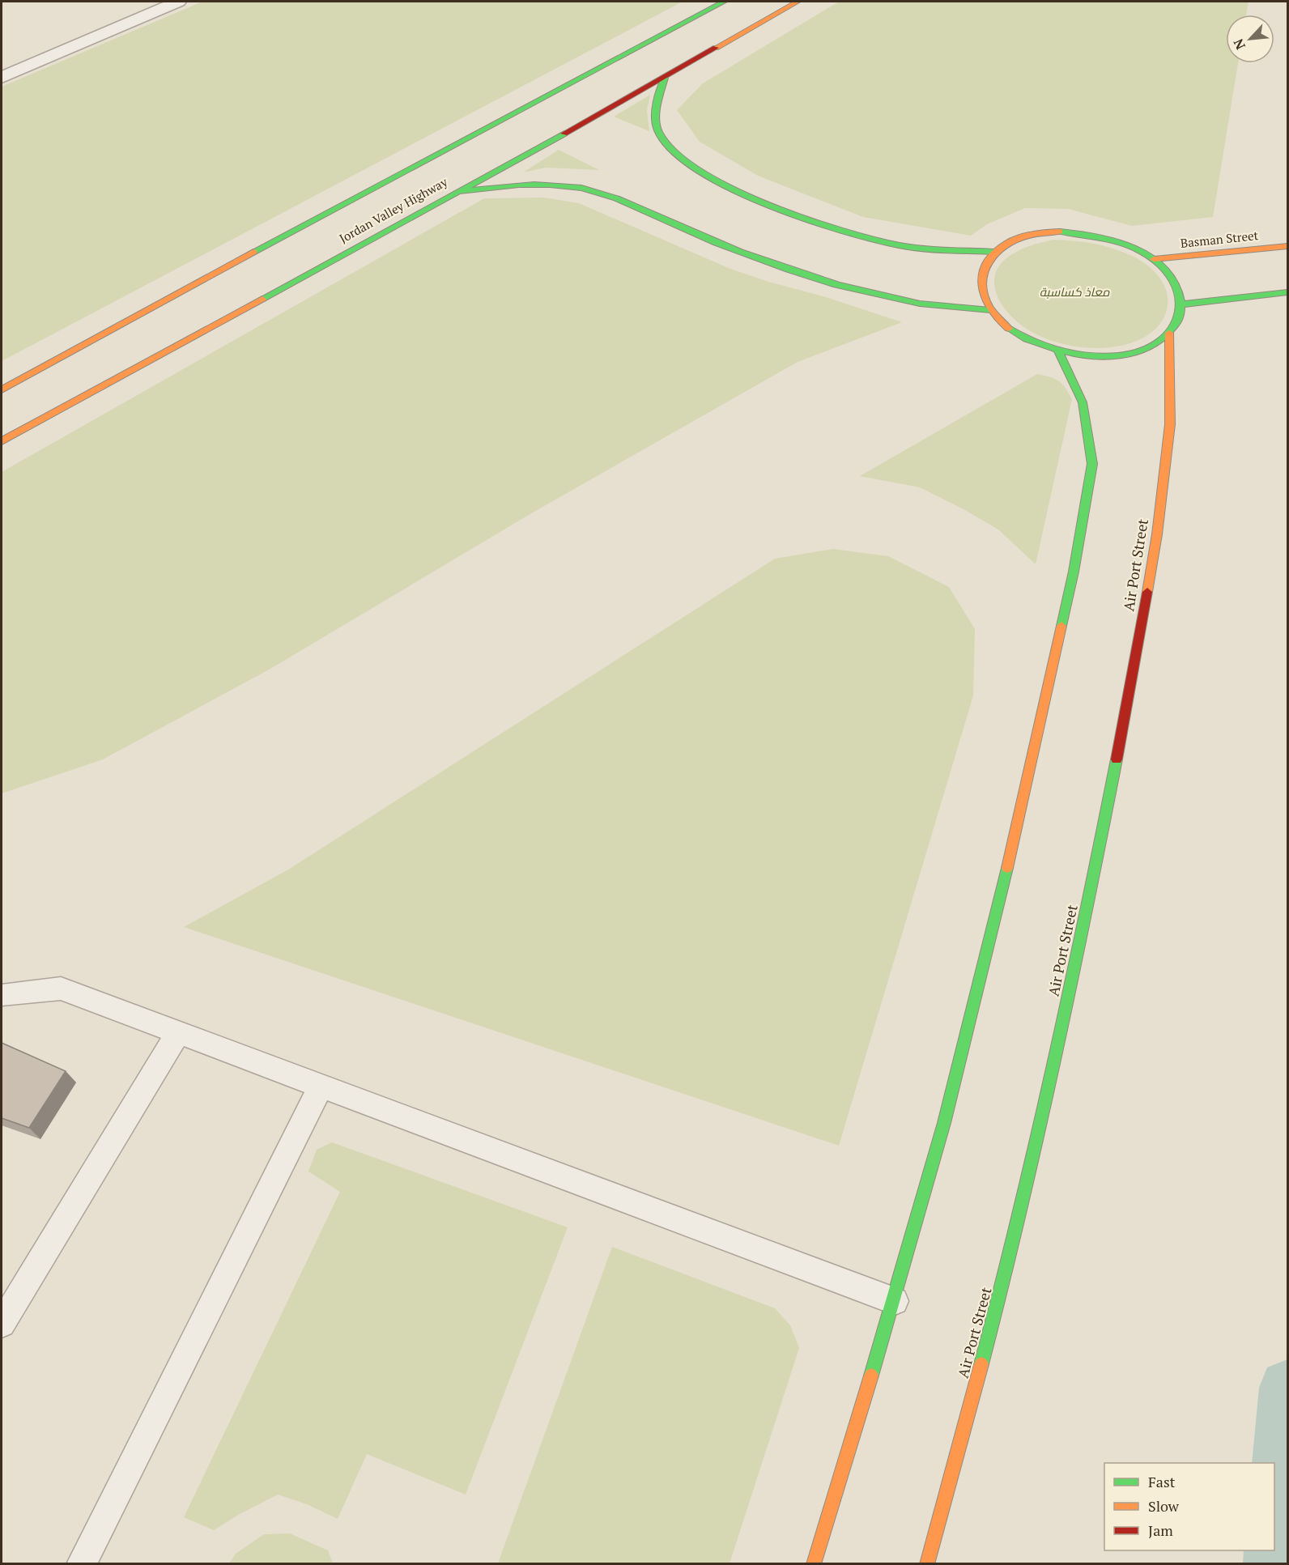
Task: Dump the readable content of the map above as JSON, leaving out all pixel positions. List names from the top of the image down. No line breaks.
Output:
{"streets":{"main road":["Jordan Valley Highway","Basman Street","Air Port Street"]},"crossings":[["Basman Street","Air Port Street"]],"parks":["معاذ كساسبة"],"legend":["Fast","Slow","Jam"],"north":"bottom left"}
